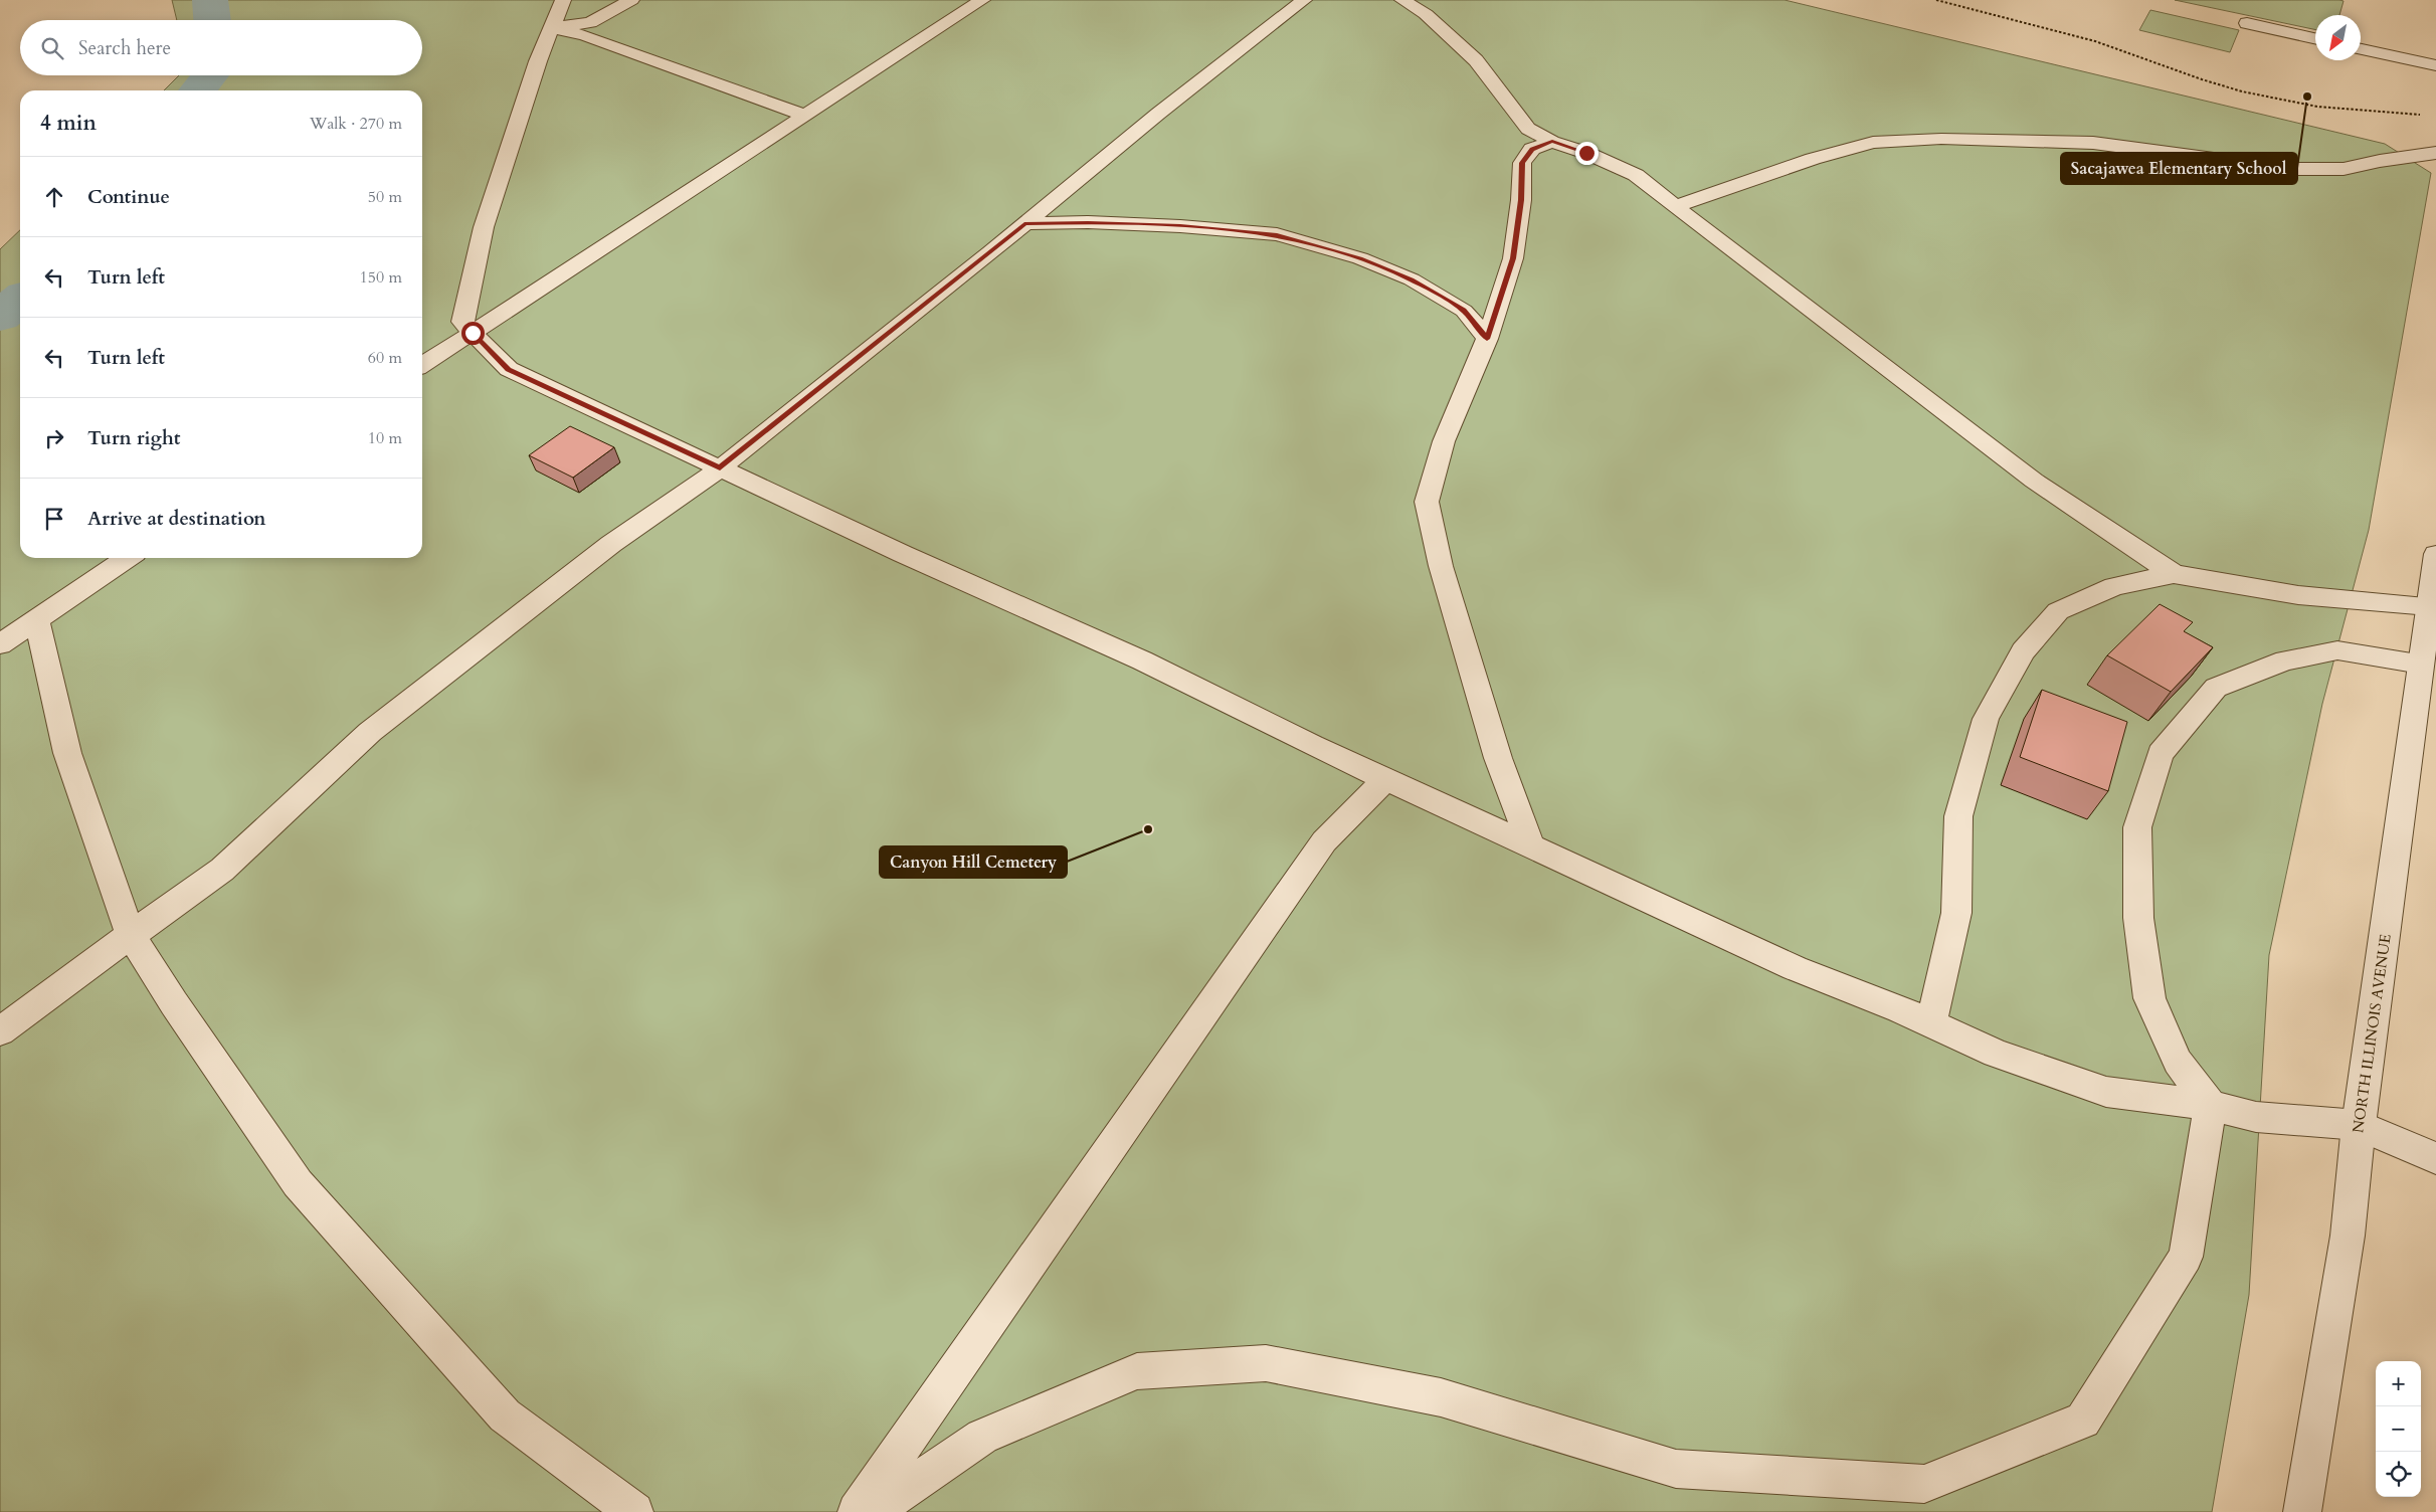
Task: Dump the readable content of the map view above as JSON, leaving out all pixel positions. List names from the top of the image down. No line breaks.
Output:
{"streets":{"street":["NORTH ILLINOIS AVENUE"]},"places":["Sacajawea Elementary School","Canyon Hill Cemetery"],"north":"bottom left","page":{"search":"Search here","heading":["4 min","Walk · 270 m"],"list":[["Continue","50 m"],["Turn left","150 m"],["Turn left","60 m"],["Turn right","10 m"],"Arrive at destination"],"map_buttons":["+","−"]}}
